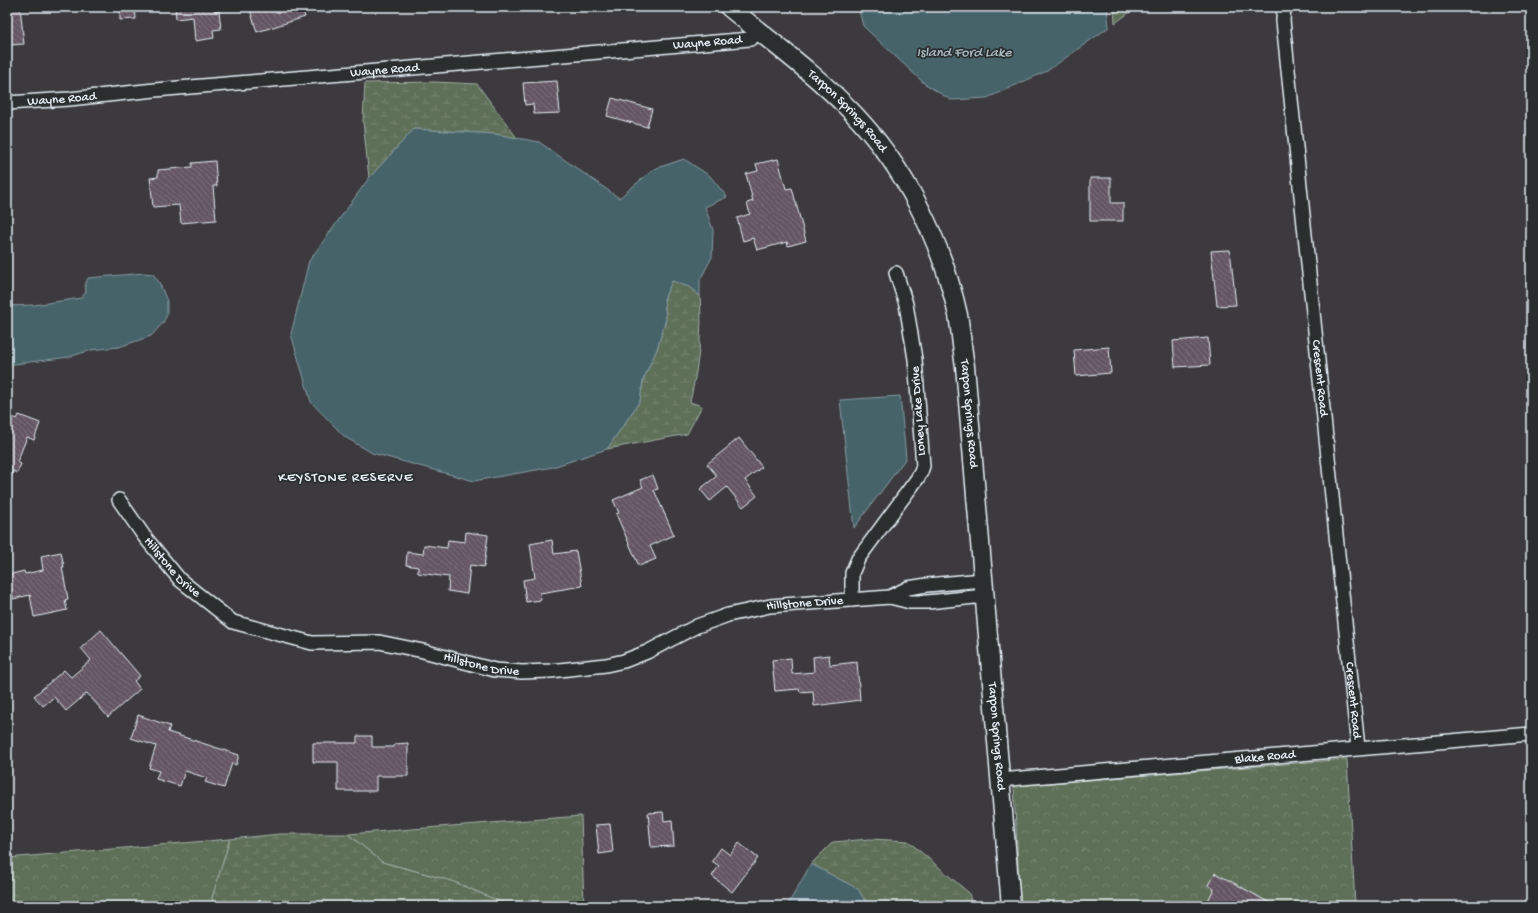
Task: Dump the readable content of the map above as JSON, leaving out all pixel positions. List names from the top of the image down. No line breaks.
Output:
{"streets":{"main road":["Tarpon Springs Road"],"street":["Wayne Road","Crescent Road","Loney Lake Drive","Hillstone Drive","Blake Road"]},"crossings":[["Wayne Road","Tarpon Springs Road"],["Tarpon Springs Road","Hillstone Drive"],["Tarpon Springs Road","Blake Road"],["Crescent Road","Blake Road"],["Loney Lake Drive","Hillstone Drive"]],"districts":["KEYSTONE RESERVE"],"water":["Island Ford Lake"]}
